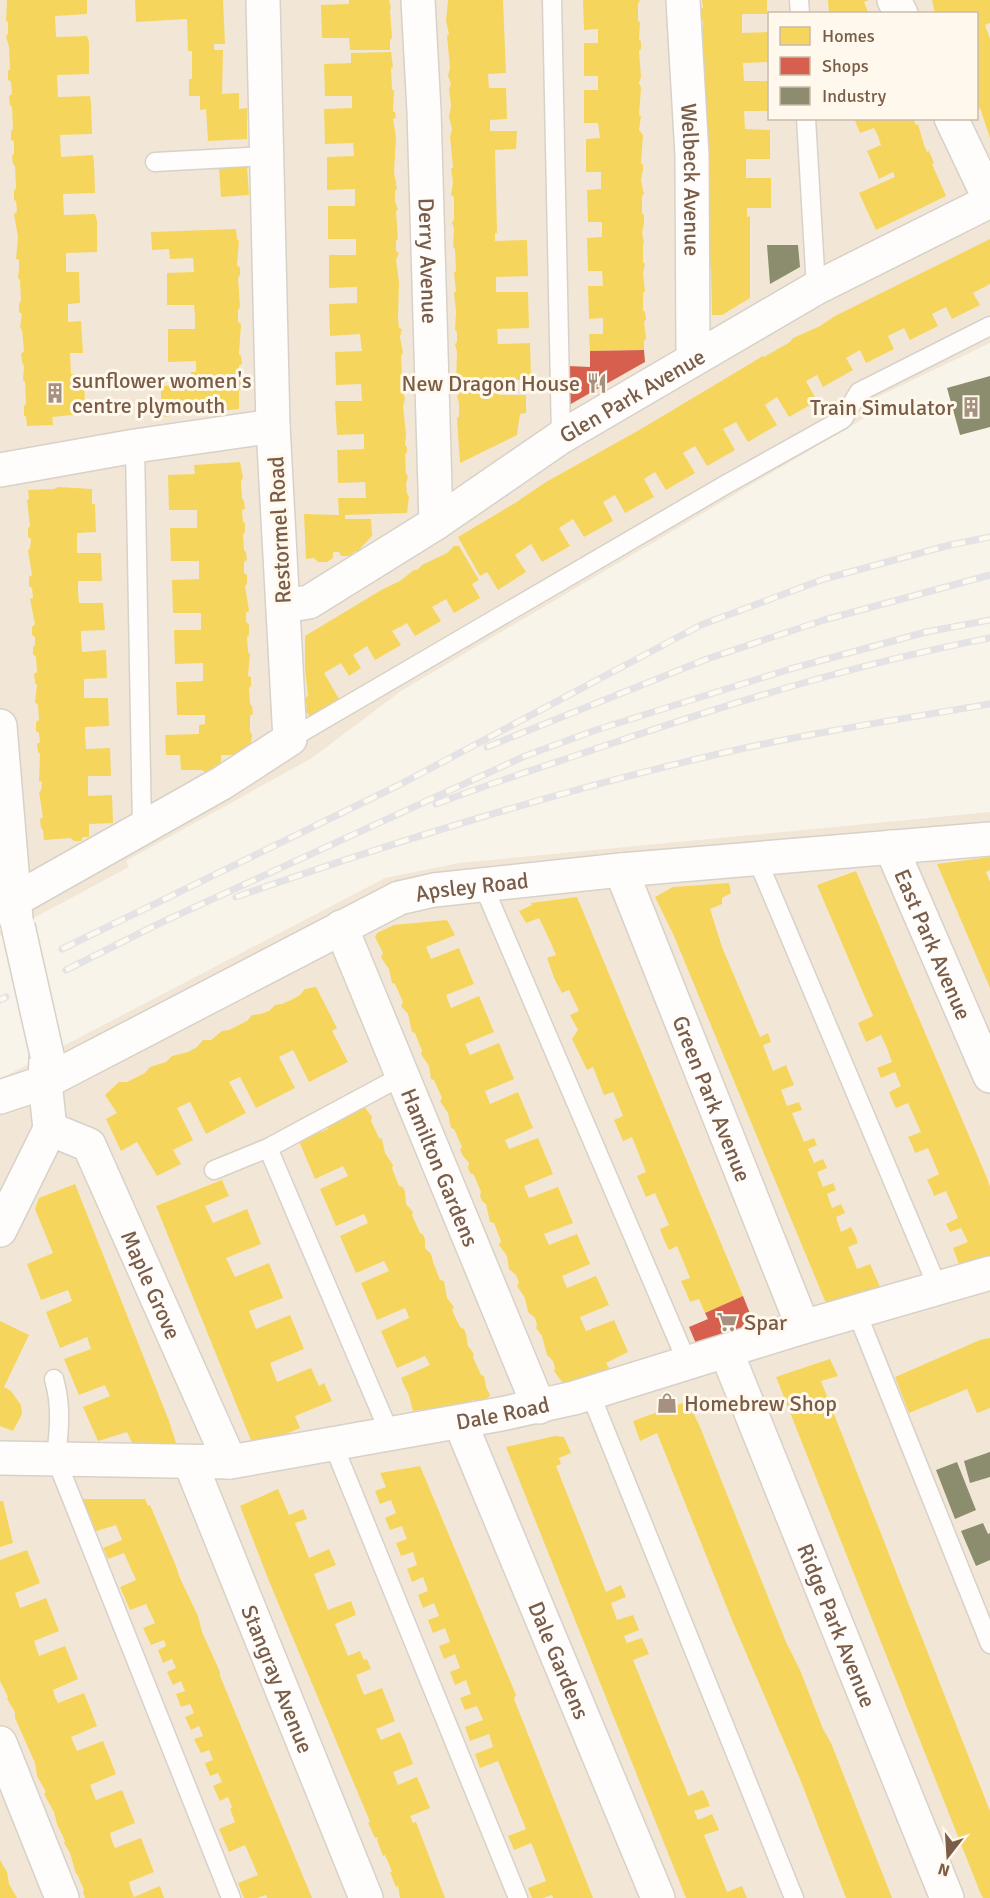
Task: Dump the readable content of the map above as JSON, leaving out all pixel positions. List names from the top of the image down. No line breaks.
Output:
{"streets":{"street":["Welbeck Avenue","Derry Avenue","Glen Park Avenue","Restormel Road","Apsley Road","East Park Avenue","Green Park Avenue","Hamilton Gardens","Maple Grove","Dale Road","Ridge Park Avenue","Dale Gardens","Stangray Avenue"]},"crossings":[["Welbeck Avenue","Glen Park Avenue"],["Derry Avenue","Glen Park Avenue"],["Glen Park Avenue","Restormel Road"],["Apsley Road","East Park Avenue"],["Apsley Road","Green Park Avenue"],["Apsley Road","Hamilton Gardens"],["Green Park Avenue","Dale Road"],["Hamilton Gardens","Dale Road"],["Maple Grove","Dale Road"],["Dale Road","Ridge Park Avenue"],["Dale Road","Dale Gardens"],["Dale Road","Stangray Avenue"]],"places":{"restaurant":["New Dragon House"],"building":["sunflower women's centre plymouth","Train Simulator"],"supermarket":["Spar"],"shop":["Homebrew Shop"]},"legend":["Homes","Shops","Industry"],"north":"bottom"}
